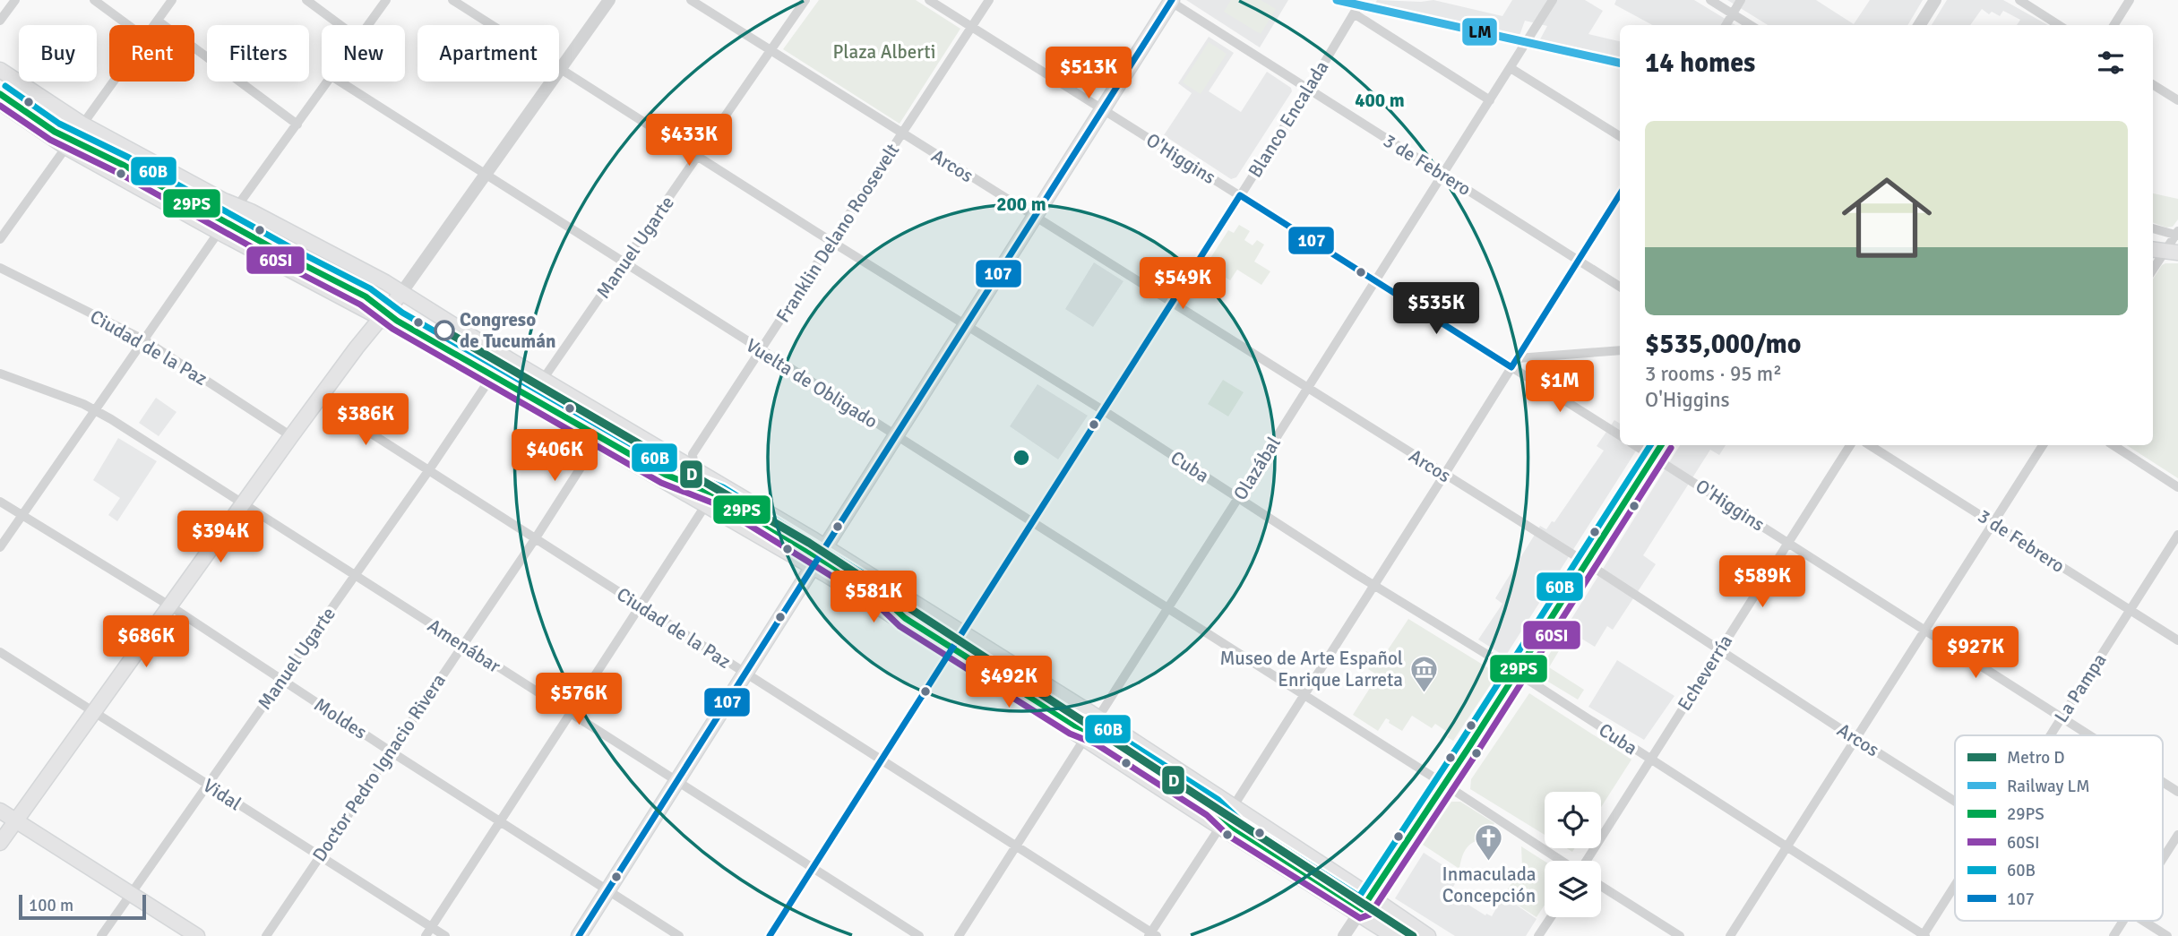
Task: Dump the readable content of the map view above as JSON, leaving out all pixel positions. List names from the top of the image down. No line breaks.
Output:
{"streets":{"street":["Blanco Encalada","O'Higgins","3 de Febrero","Arcos","Franklin Delano Roosevelt","Manuel Ugarte","Ciudad de la Paz","Vuelta de Obligado","Cuba","Olazábal","Amenábar","Echeverría","La Pampa","Moldes","Doctor Pedro Ignacio Rivera","Vidal"]},"crossings":[["Blanco Encalada","O'Higgins"],["Blanco Encalada","3 de Febrero"],["Blanco Encalada","Arcos"],["Blanco Encalada","Ciudad de la Paz"],["Blanco Encalada","Vuelta de Obligado"],["Blanco Encalada","Cuba"],["Blanco Encalada","Amenábar"],["O'Higgins","Franklin Delano Roosevelt"],["O'Higgins","Olazábal"],["O'Higgins","Echeverría"],["O'Higgins","La Pampa"],["3 de Febrero","Olazábal"],["3 de Febrero","La Pampa"],["Arcos","Franklin Delano Roosevelt"],["Arcos","Manuel Ugarte"],["Arcos","Olazábal"],["Arcos","Echeverría"],["Franklin Delano Roosevelt","Vuelta de Obligado"],["Franklin Delano Roosevelt","Cuba"],["Manuel Ugarte","Ciudad de la Paz"],["Manuel Ugarte","Vuelta de Obligado"],["Manuel Ugarte","Cuba"],["Manuel Ugarte","Amenábar"],["Manuel Ugarte","Moldes"],["Manuel Ugarte","Vidal"],["Ciudad de la Paz","Olazábal"],["Ciudad de la Paz","Doctor Pedro Ignacio Rivera"],["Vuelta de Obligado","Olazábal"],["Cuba","Olazábal"],["Cuba","Echeverría"],["Cuba","La Pampa"],["Amenábar","Doctor Pedro Ignacio Rivera"],["Moldes","Doctor Pedro Ignacio Rivera"],["Doctor Pedro Ignacio Rivera","Vidal"]],"parks":["Plaza Alberti"],"places":{"other":["Congreso de Tucumán"],"museum":["Museo de Arte Español Enrique Larreta"],"church":["Inmaculada Concepción"]},"lines":["rail line LM","transit line 107","transit line 60B","transit line 29PS","transit line 60SI","metro line D"],"legend":["Metro D","Railway LM","29PS","60SI","60B","107"],"scale_bar":"100 m","page":{"chip":["Buy","Rent","Filters","New","Apartment"],"heading":"14 homes","price":["$513K","$433K","$549K","$535K","$1M","$386K","$406K","$394K","$589K","$581K","$686K","$927K","$492K","$576K"],"list":[{"name":"$535,000/mo","note":"3 rooms · 95 m² · O'Higgins"}],"scale":"100 m"},"rings":["400 m","200 m"]}
